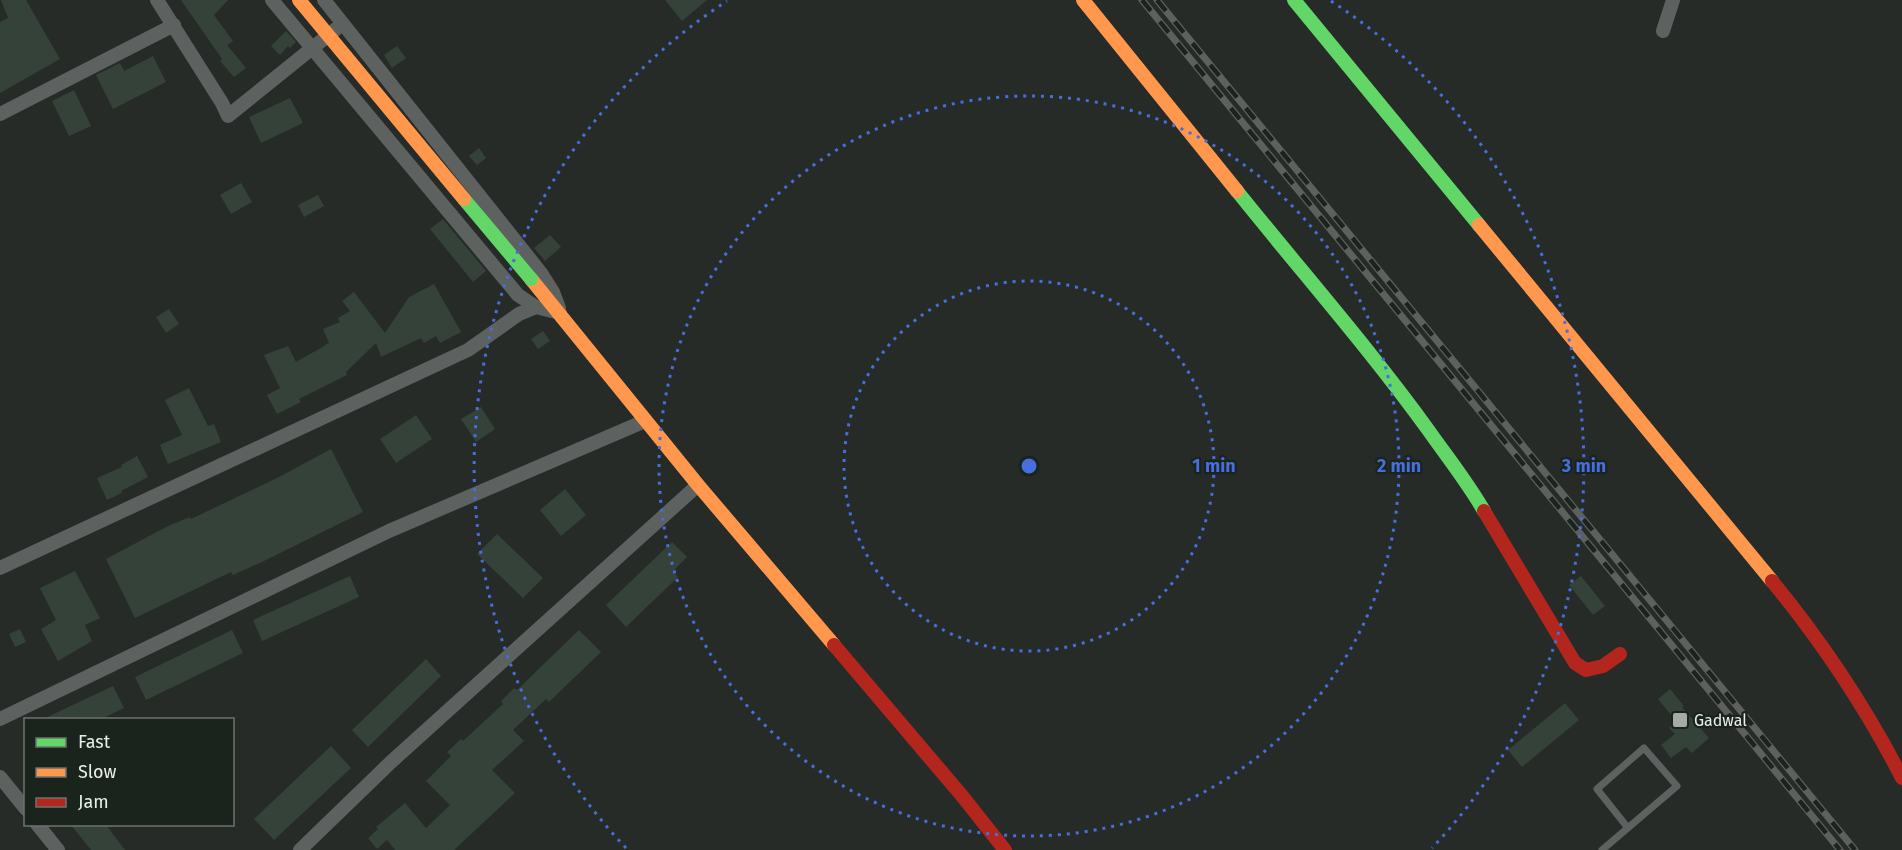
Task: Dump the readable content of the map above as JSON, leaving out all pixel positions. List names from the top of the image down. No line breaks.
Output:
{"places":{"transit":["Gadwal"]},"legend":["Fast","Slow","Jam"],"rings":["1 min","2 min","3 min"]}
